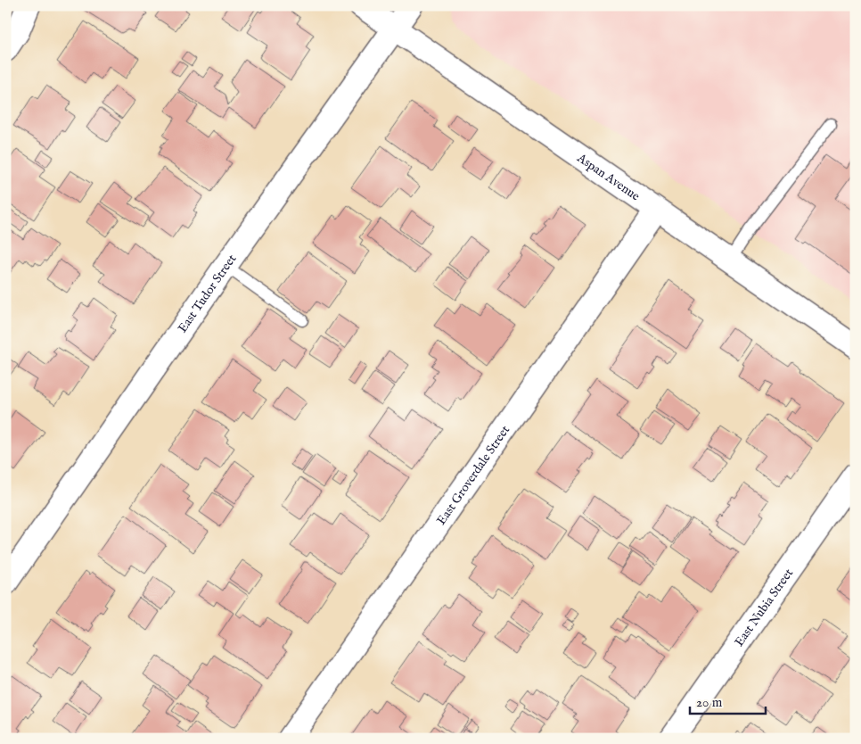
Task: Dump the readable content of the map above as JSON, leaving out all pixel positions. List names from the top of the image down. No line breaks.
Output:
{"streets":{"street":["Aspan Avenue","East Tudor Street","East Groverdale Street","East Nubia Street"]},"crossings":[["Aspan Avenue","East Tudor Street"],["Aspan Avenue","East Groverdale Street"]],"scale_bar":"20 m"}
